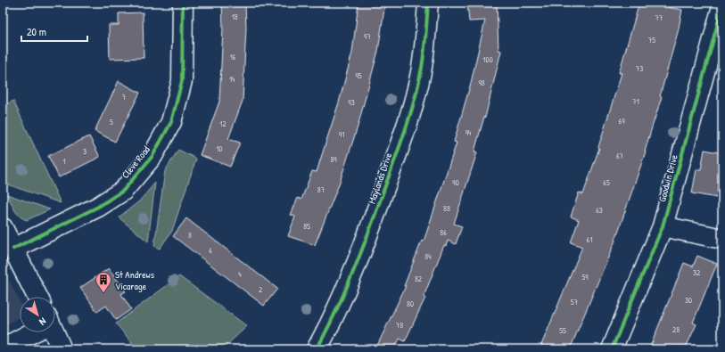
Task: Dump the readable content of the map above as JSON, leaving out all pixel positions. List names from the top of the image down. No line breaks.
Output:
{"streets":{"street":["Cleve Road","Maylands Drive","Goodwin Drive"]},"places":{"building":["St Andrews Vicarage"]},"house_numbers":["18","77","97","75","16","100","73","95","14","98","7","71","93","69","5","12","94","91","10","3","67","89","1","90","65","87","88","63","85","86","8","61","6","84","32","4","59","82","2","30","57","80","78","28","55"],"scale_bar":"20 m","north":"bottom right"}
